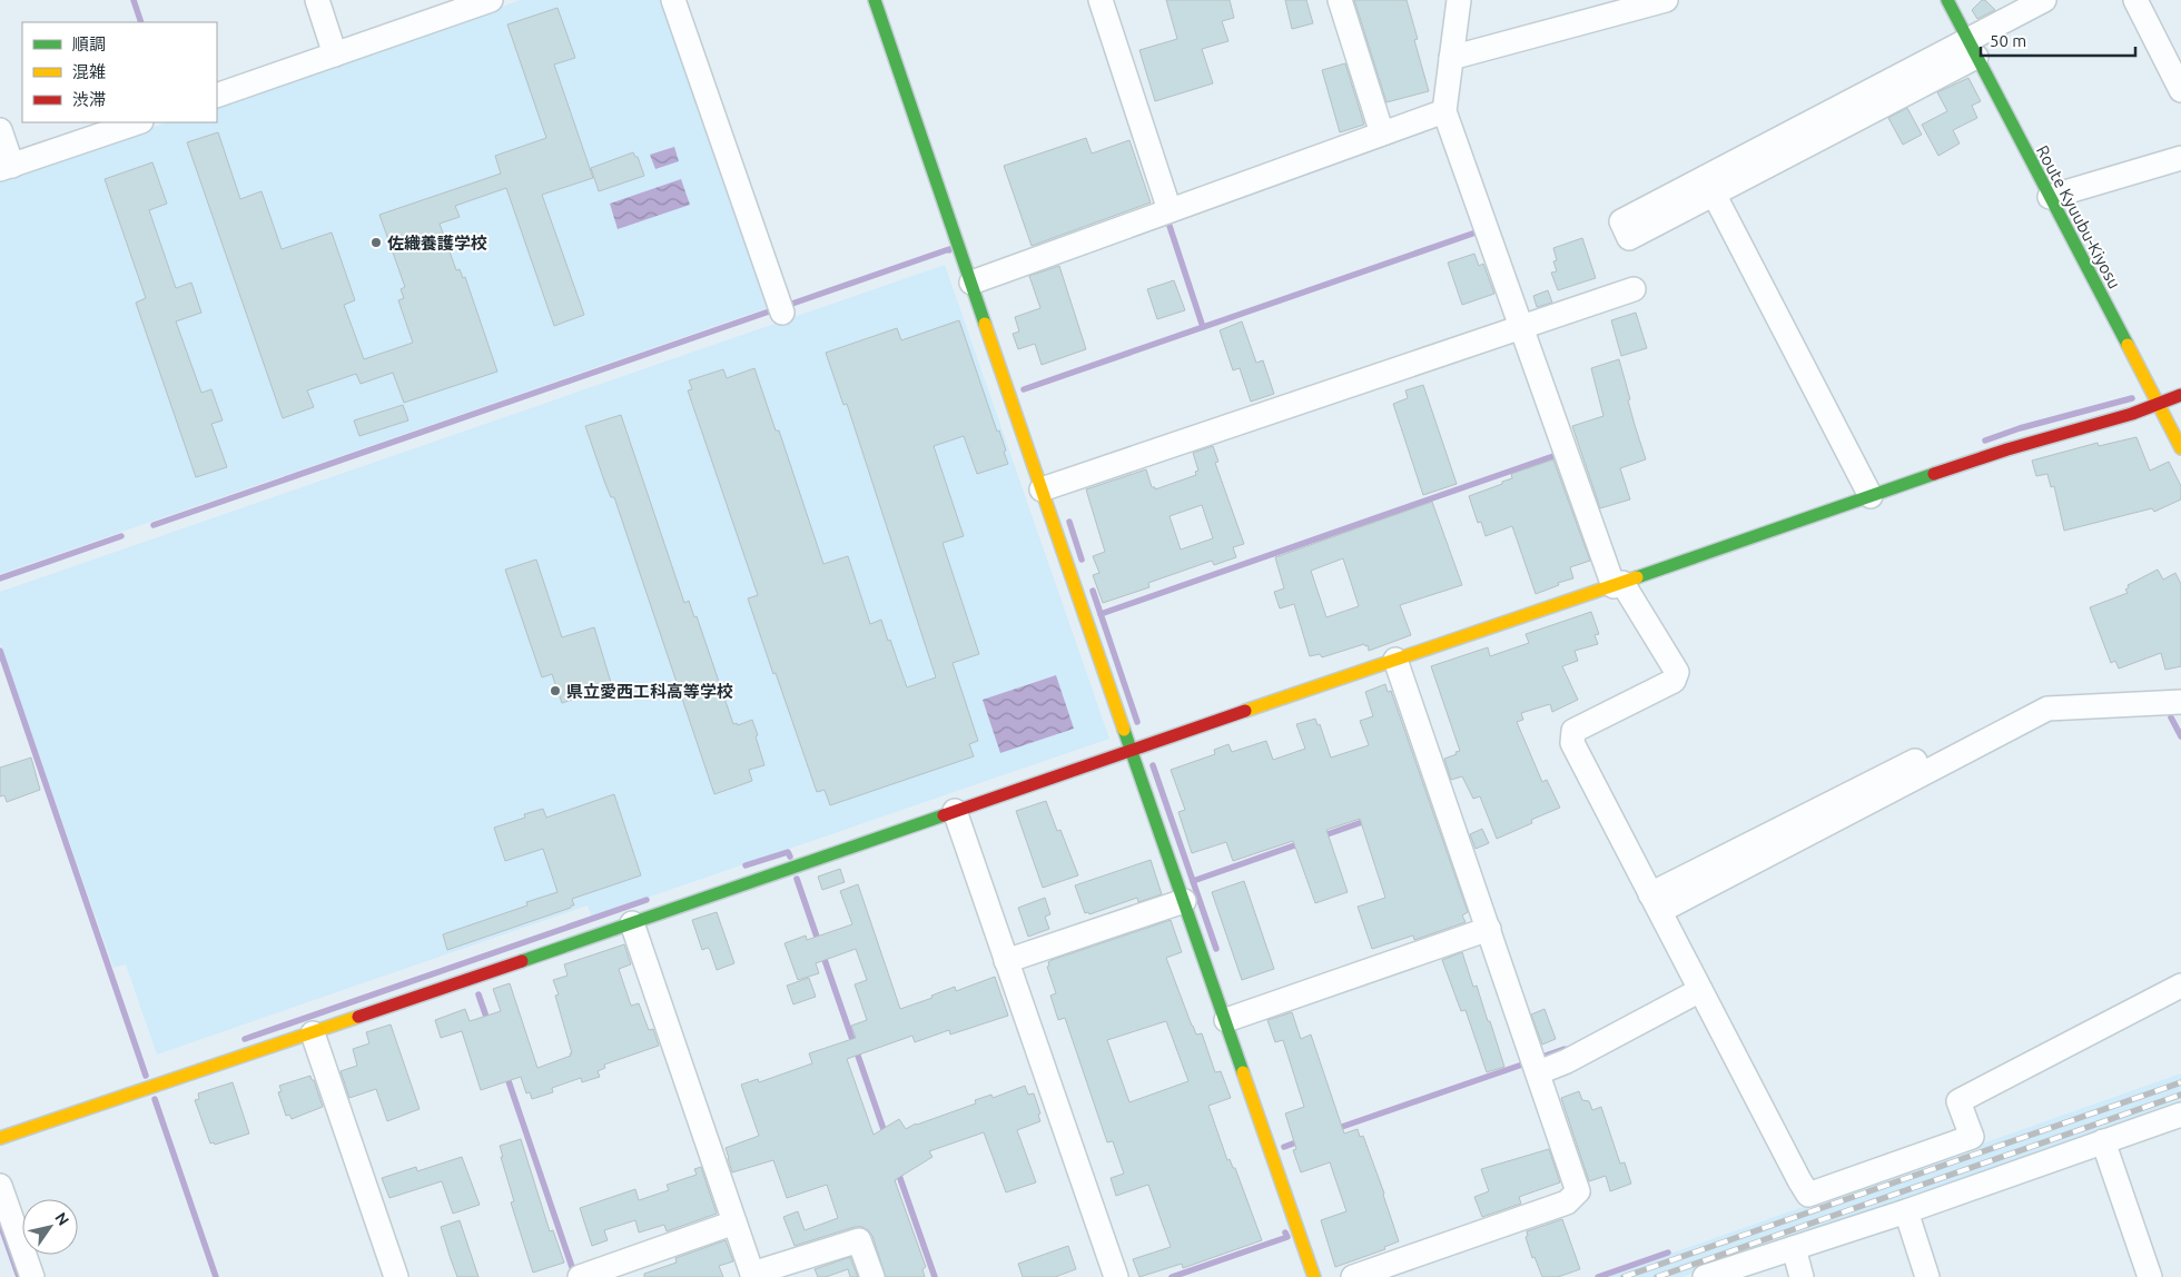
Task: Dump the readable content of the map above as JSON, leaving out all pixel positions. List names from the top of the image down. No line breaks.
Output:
{"streets":{"street":["Route Kyuubu-Kiyosu"]},"places":["佐織養護学校","県立愛西工科高等学校"],"legend":["順調","混雑","渋滞"],"scale_bar":"50 m","north":"top right"}
